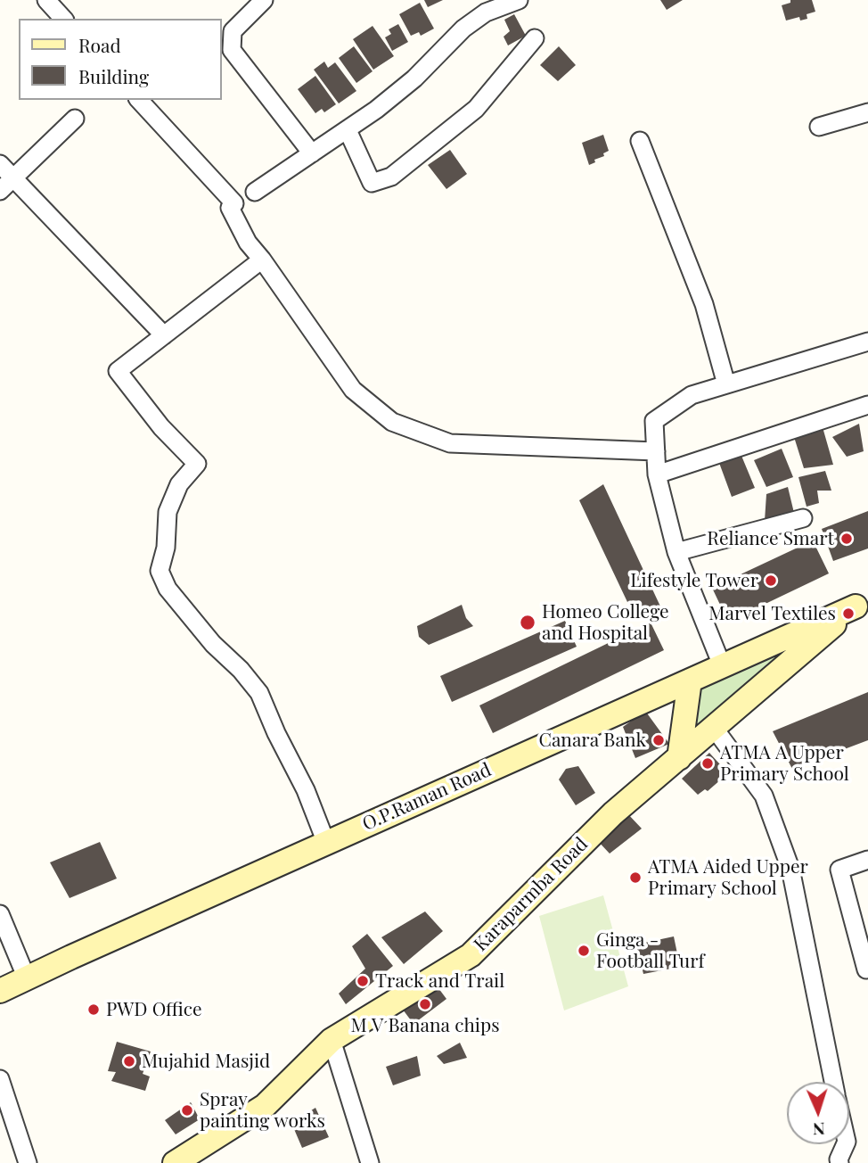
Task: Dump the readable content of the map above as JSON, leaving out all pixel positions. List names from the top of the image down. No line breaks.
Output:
{"streets":{"main road":["O.P.Raman Road","Karaparmba Road"]},"crossings":[["O.P.Raman Road","Karaparmba Road"]],"places":["Reliance Smart","Lifestyle Tower","Marvel Textiles","Homeo College and Hospital","Canara Bank","ATMA A Upper Primary School","ATMA Aided Upper Primary School","Ginga - Football Turf","Track and Trail","M V Banana chips","PWD Office","Mujahid Masjid","Spray painting works"],"legend":["Road","Building"],"north":"bottom"}
